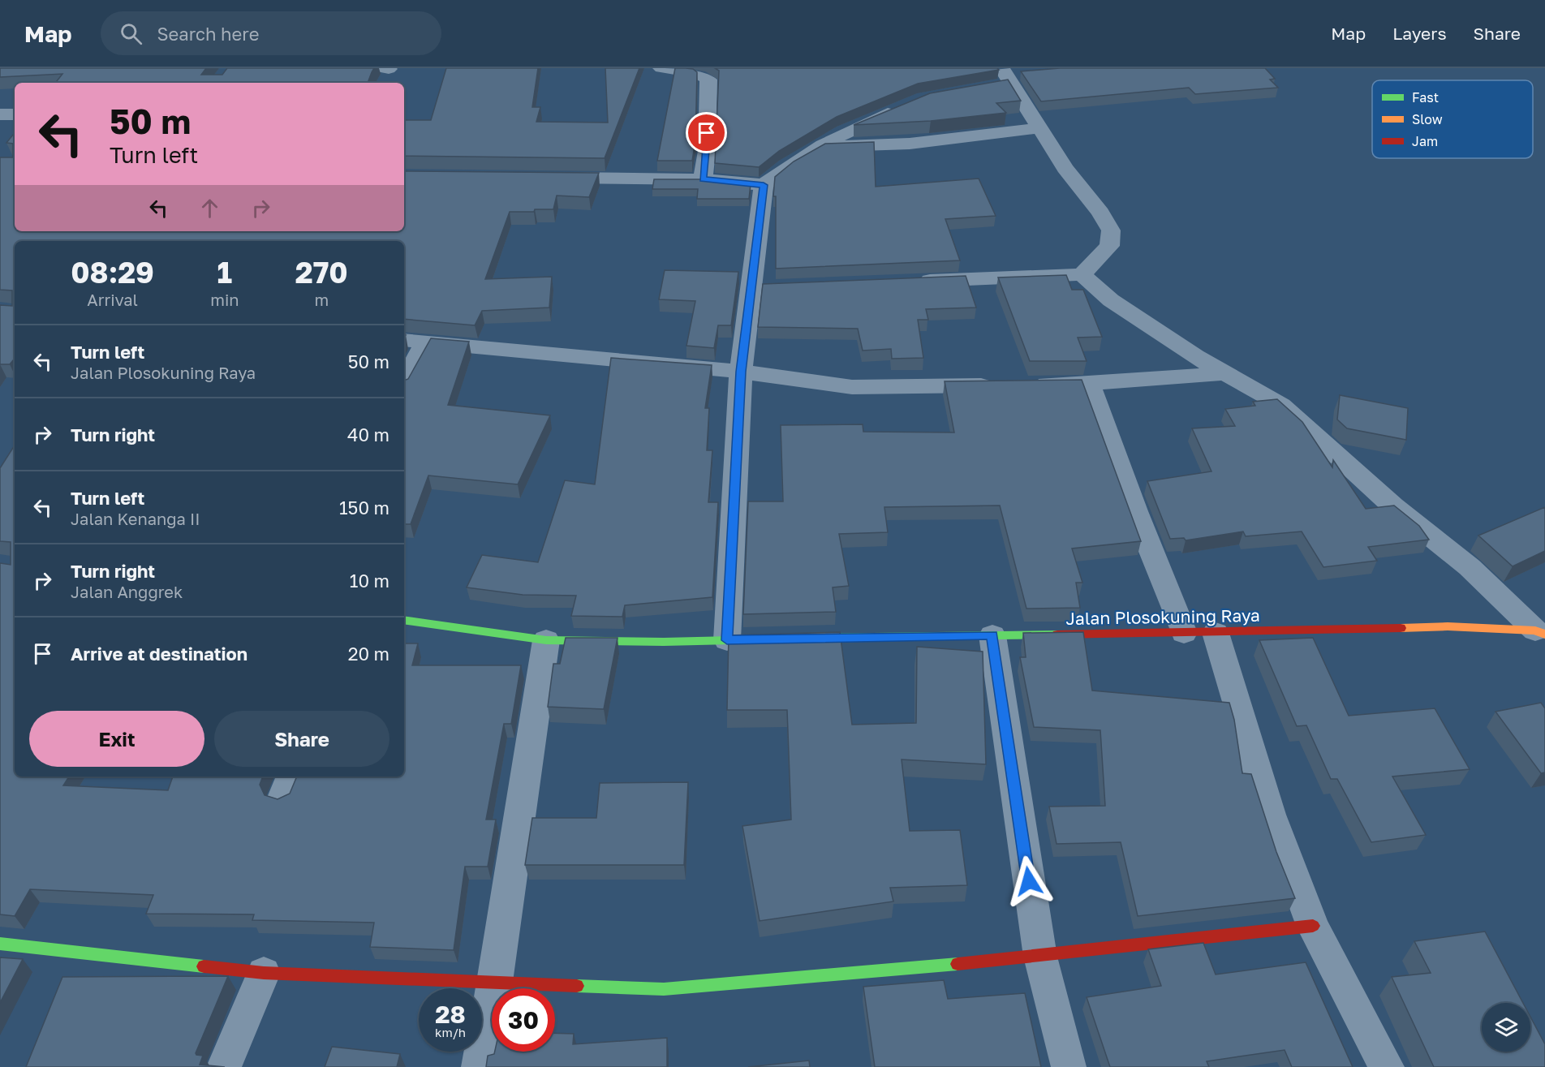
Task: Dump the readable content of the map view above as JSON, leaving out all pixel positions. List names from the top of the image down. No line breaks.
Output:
{"streets":{"street":["Jalan Plosokuning Raya"]},"legend":["Fast","Slow","Jam"],"page":{"header":"Map","search":"Search here","nav":["Map","Layers","Share"],"turn":["50 m","Turn left"],"eta":["08:29","Arrival","1","min","270","m"],"list":[{"name":"Turn left","note":"Jalan Plosokuning Raya","value":"50 m"},{"name":"Turn right","value":"40 m"},{"name":"Turn left","note":"Jalan Kenanga II","value":"150 m"},{"name":"Turn right","note":"Jalan Anggrek","value":"10 m"},{"name":"Arrive at destination","value":"20 m"}],"buttons":["Exit","Share"],"speed":"28 km/h","limit":"30"}}
